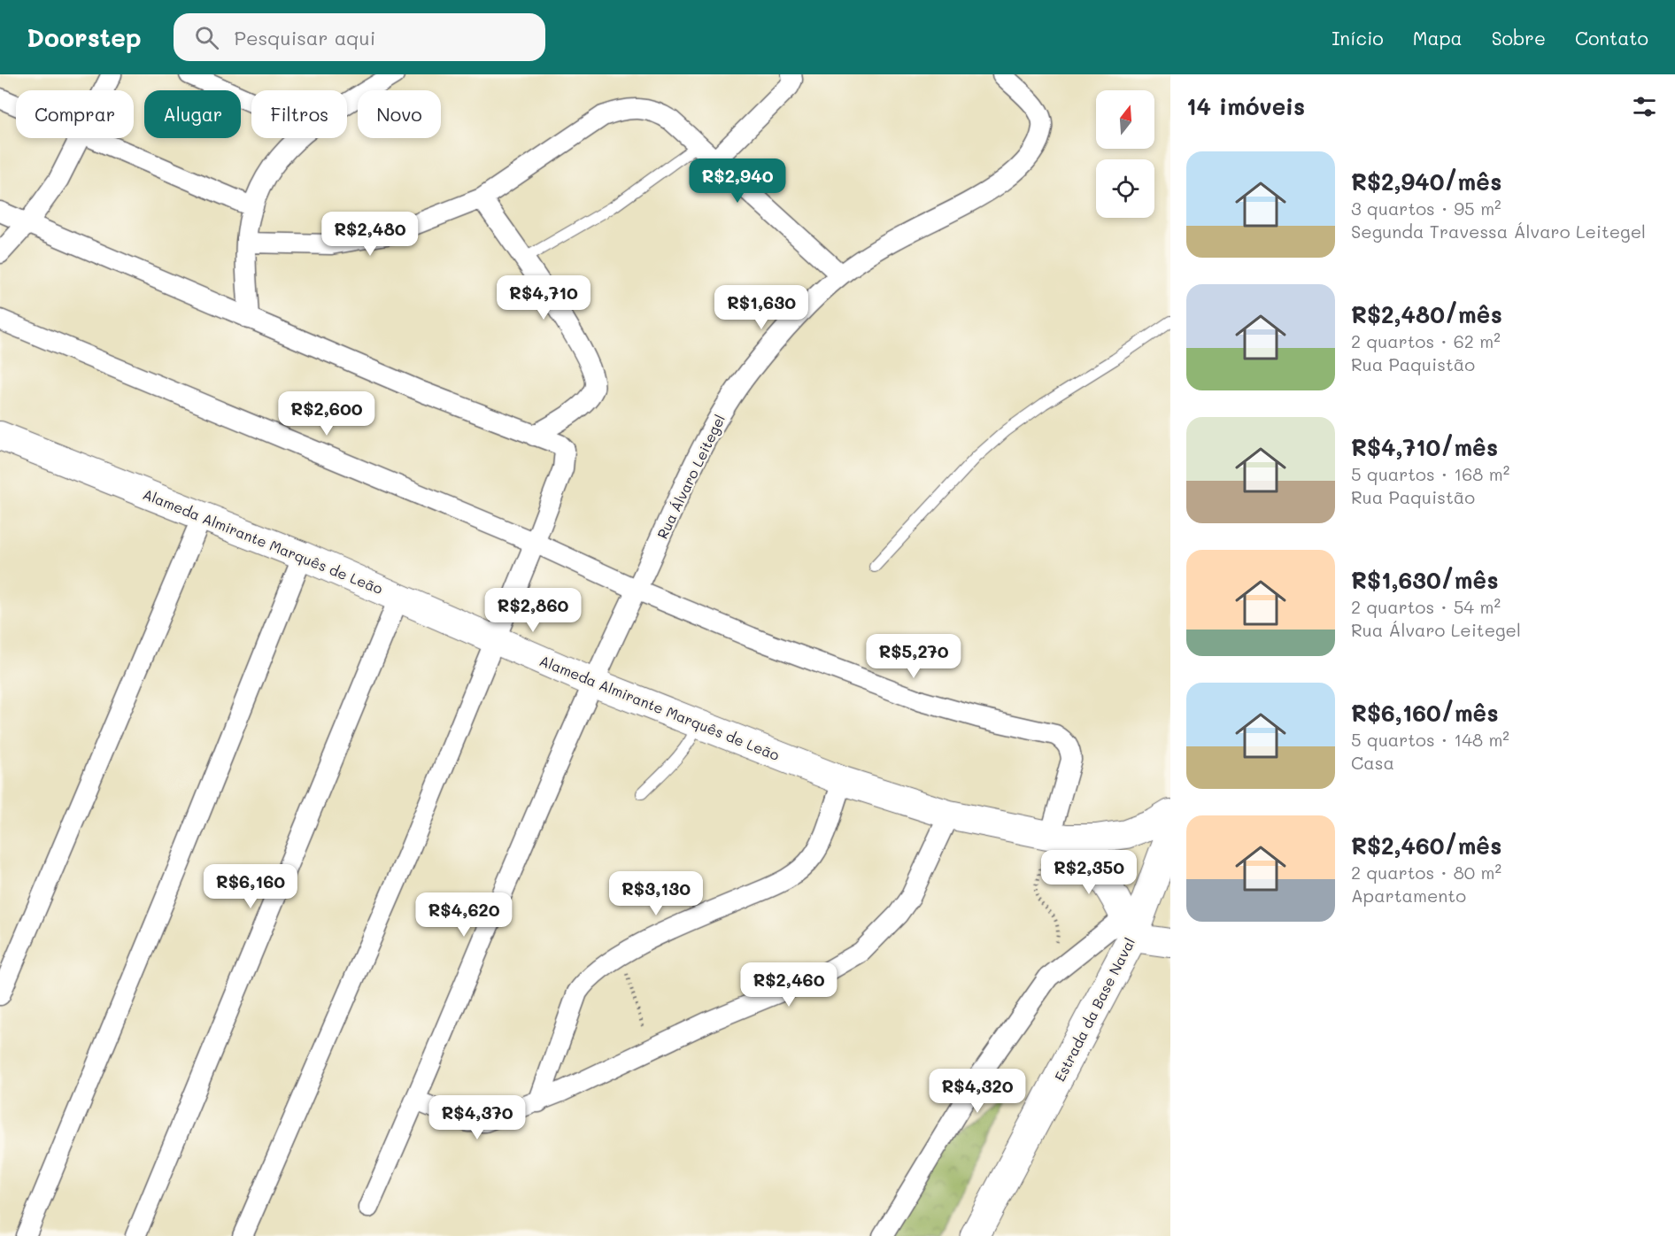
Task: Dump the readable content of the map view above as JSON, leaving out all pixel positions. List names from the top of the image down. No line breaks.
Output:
{"streets":{"main road":["Alameda Almirante Marquês de Leão","Estrada da Base Naval"],"street":["Rua Álvaro Leitegel"]},"crossings":[["Rua Álvaro Leitegel","Alameda Almirante Marquês de Leão"]],"north":"top","page":{"header":"Doorstep","search":"Pesquisar aqui","nav":["Início","Mapa","Sobre","Contato"],"heading":"14 imóveis","chip":["Comprar","Alugar","Filtros","Novo"],"list":[{"name":"R$2,940/mês","note":"3 quartos · 95 m² · Segunda Travessa Álvaro Leitegel"},{"name":"R$2,480/mês","note":"2 quartos · 62 m² · Rua Paquistão"},{"name":"R$4,710/mês","note":"5 quartos · 168 m² · Rua Paquistão"},{"name":"R$1,630/mês","note":"2 quartos · 54 m² · Rua Álvaro Leitegel"},{"name":"R$6,160/mês","note":"5 quartos · 148 m² · Casa"},{"name":"R$2,460/mês","note":"2 quartos · 80 m² · Apartamento"}],"price":["R$2,940","R$2,480","R$4,710","R$1,630","R$2,600","R$2,860","R$5,270","R$2,350","R$6,160","R$3,130","R$4,620","R$2,460","R$4,320","R$4,370"]}}
